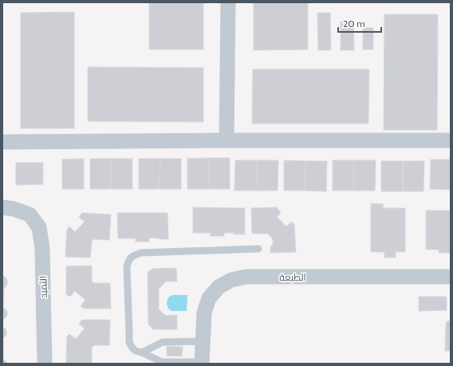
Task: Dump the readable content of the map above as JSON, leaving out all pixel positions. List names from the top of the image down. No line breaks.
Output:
{"streets":{"street":["الطبعة","الثميد"]},"scale_bar":"20 m"}
